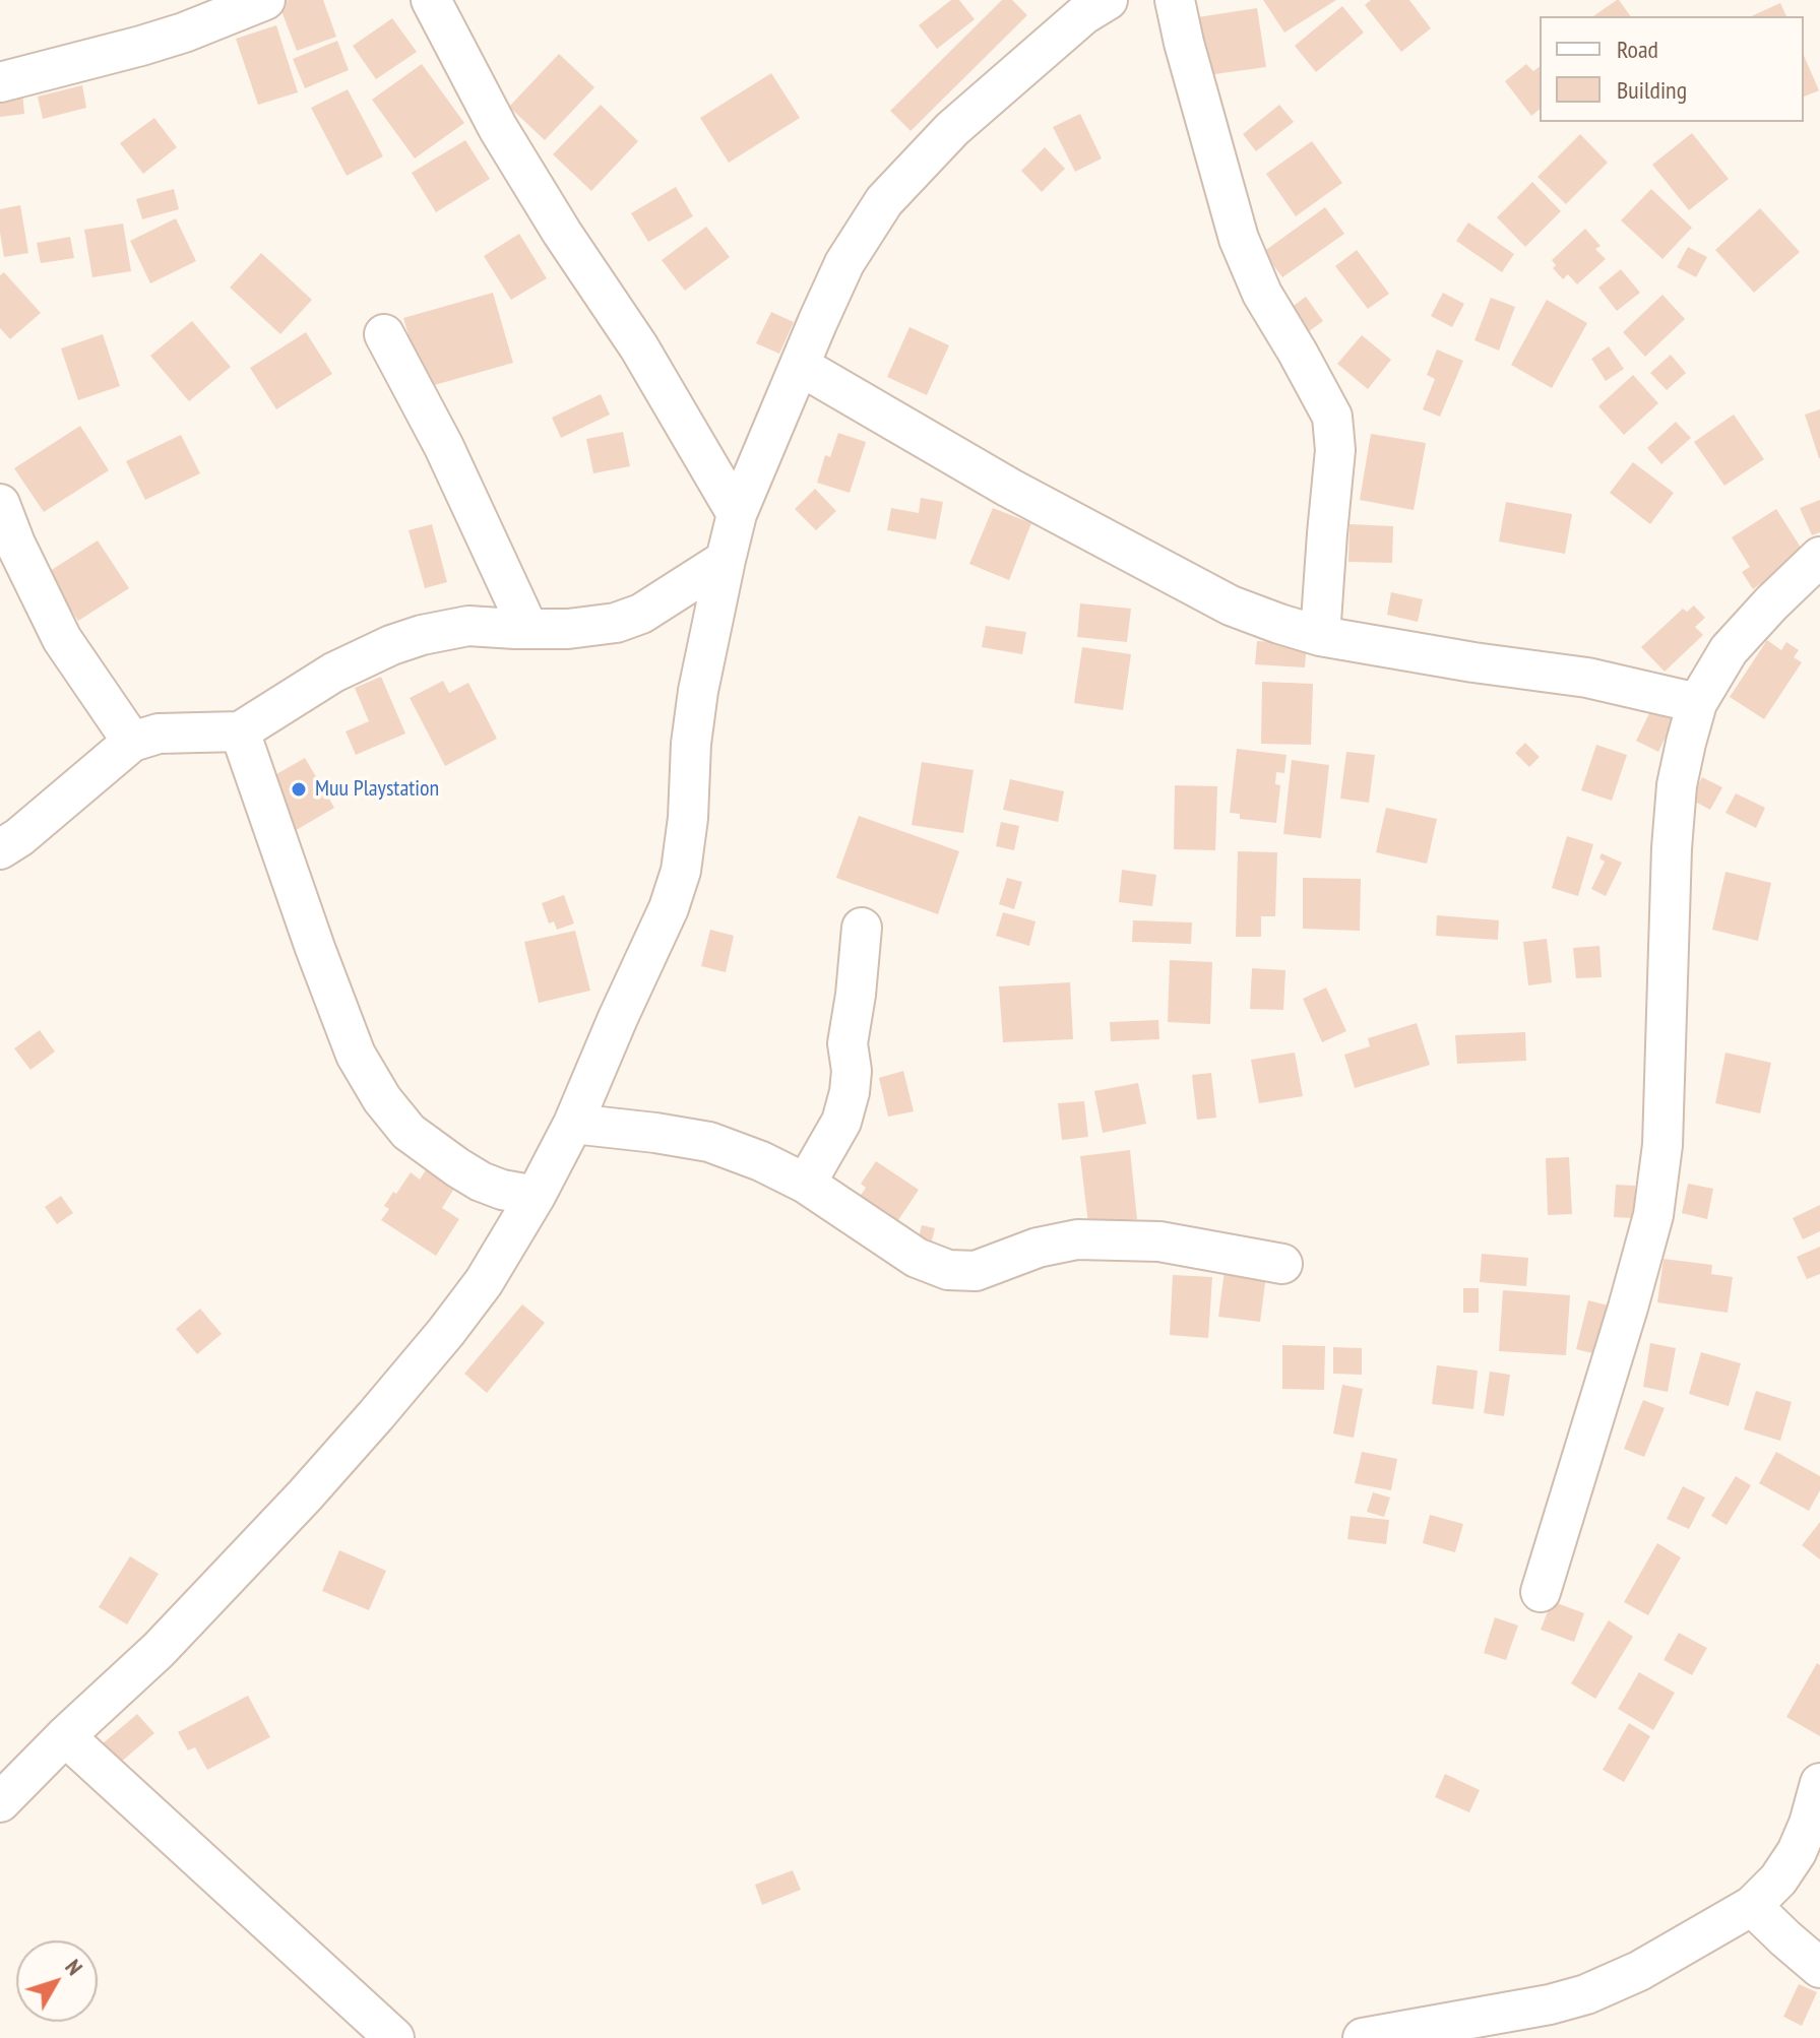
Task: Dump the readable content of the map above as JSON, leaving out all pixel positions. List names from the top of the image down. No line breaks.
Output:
{"places":["Muu Playstation"],"legend":["Road","Building"],"north":"top right"}
